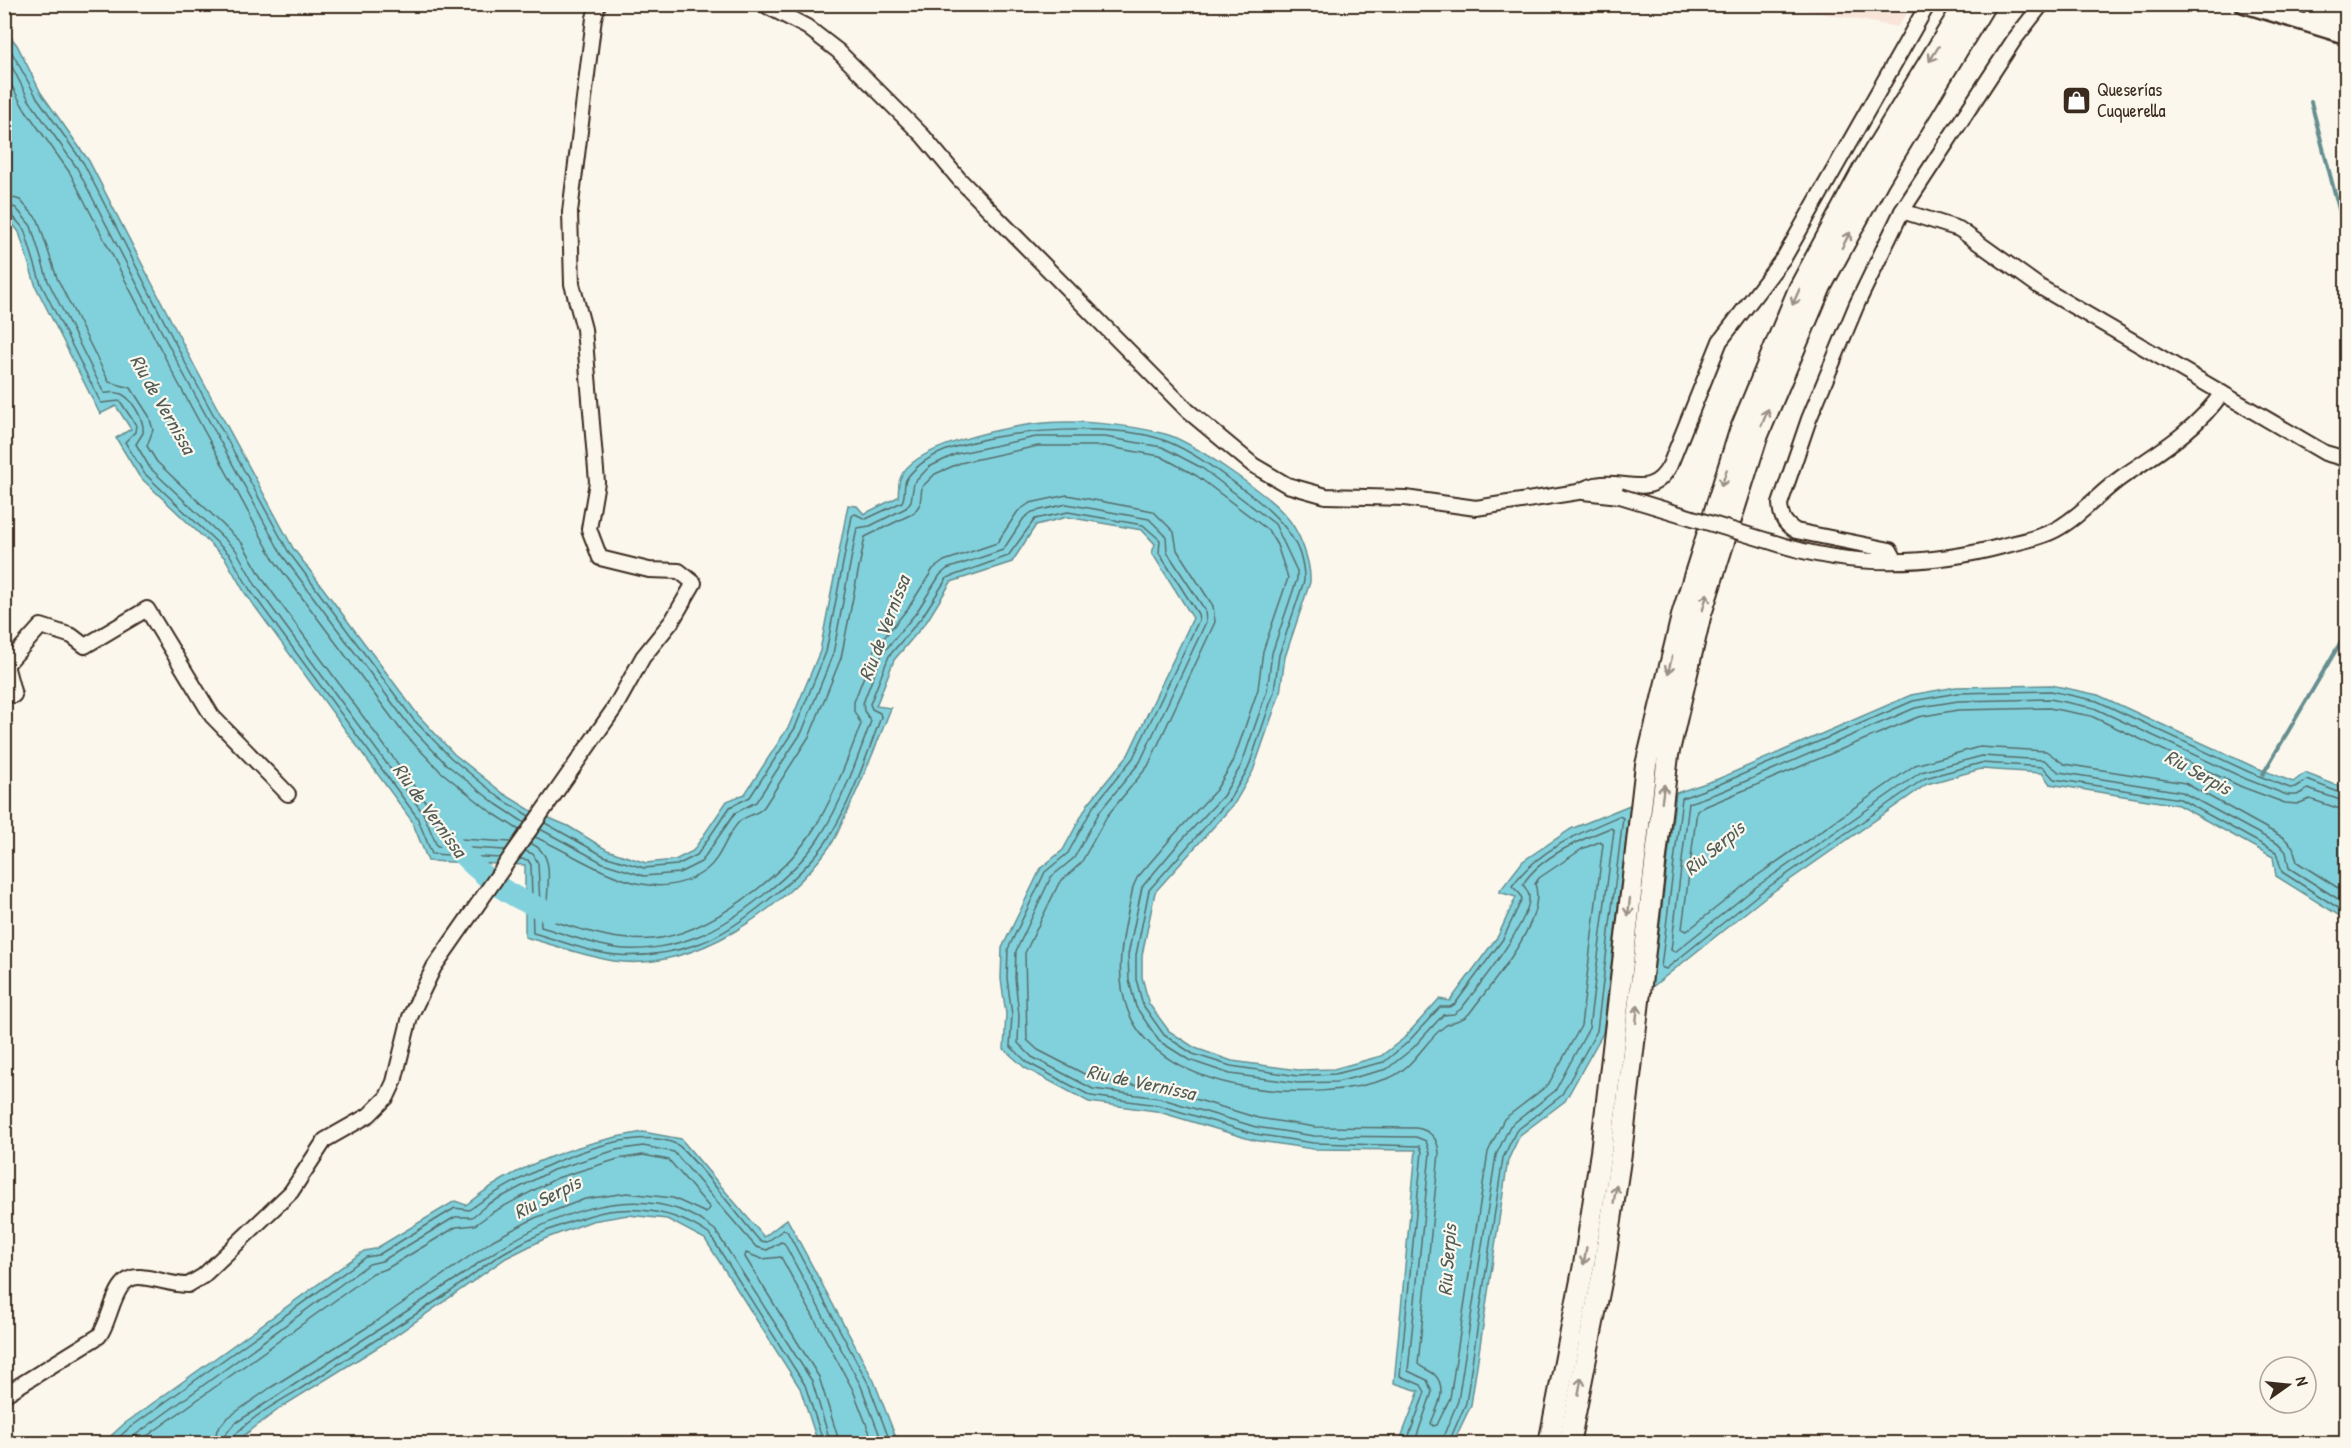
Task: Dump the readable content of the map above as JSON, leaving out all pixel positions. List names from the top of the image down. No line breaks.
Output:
{"water":["Riu de Vernissa","Riu Serpis"],"places":{"shop":["Queserías Cuquerella"]},"north":"right"}
